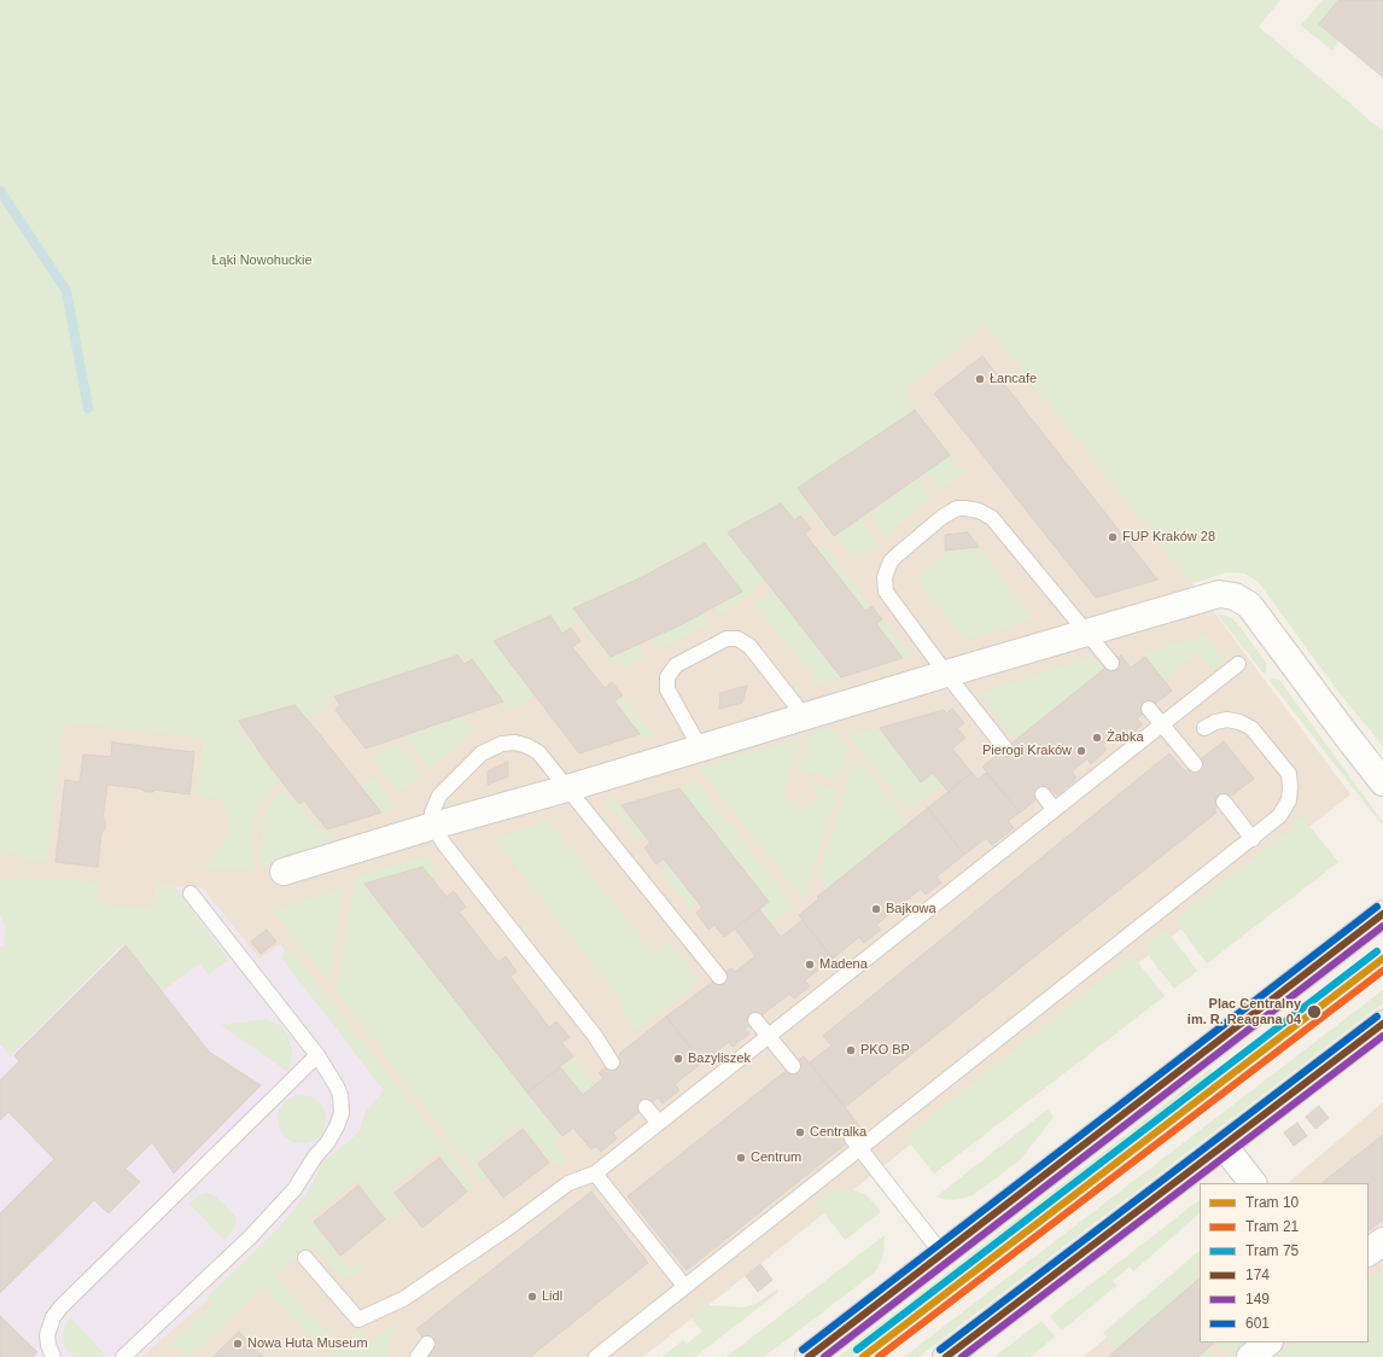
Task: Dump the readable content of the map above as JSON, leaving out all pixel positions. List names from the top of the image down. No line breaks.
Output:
{"parks":["Łąki Nowohuckie"],"places":["Łancafe","FUP Kraków 28","Żabka","Pierogi Kraków","Bajkowa","Madena","Plac Centralny im. R. Reagana 04","PKO BP","Bazyliszek","Centralka","Centrum","Lidl","Nowa Huta Museum"],"lines":["transit line 601","transit line 174","transit line 149","tram line 75","tram line 10","tram line 21"],"legend":["Tram 10","Tram 21","Tram 75","174","149","601"]}
